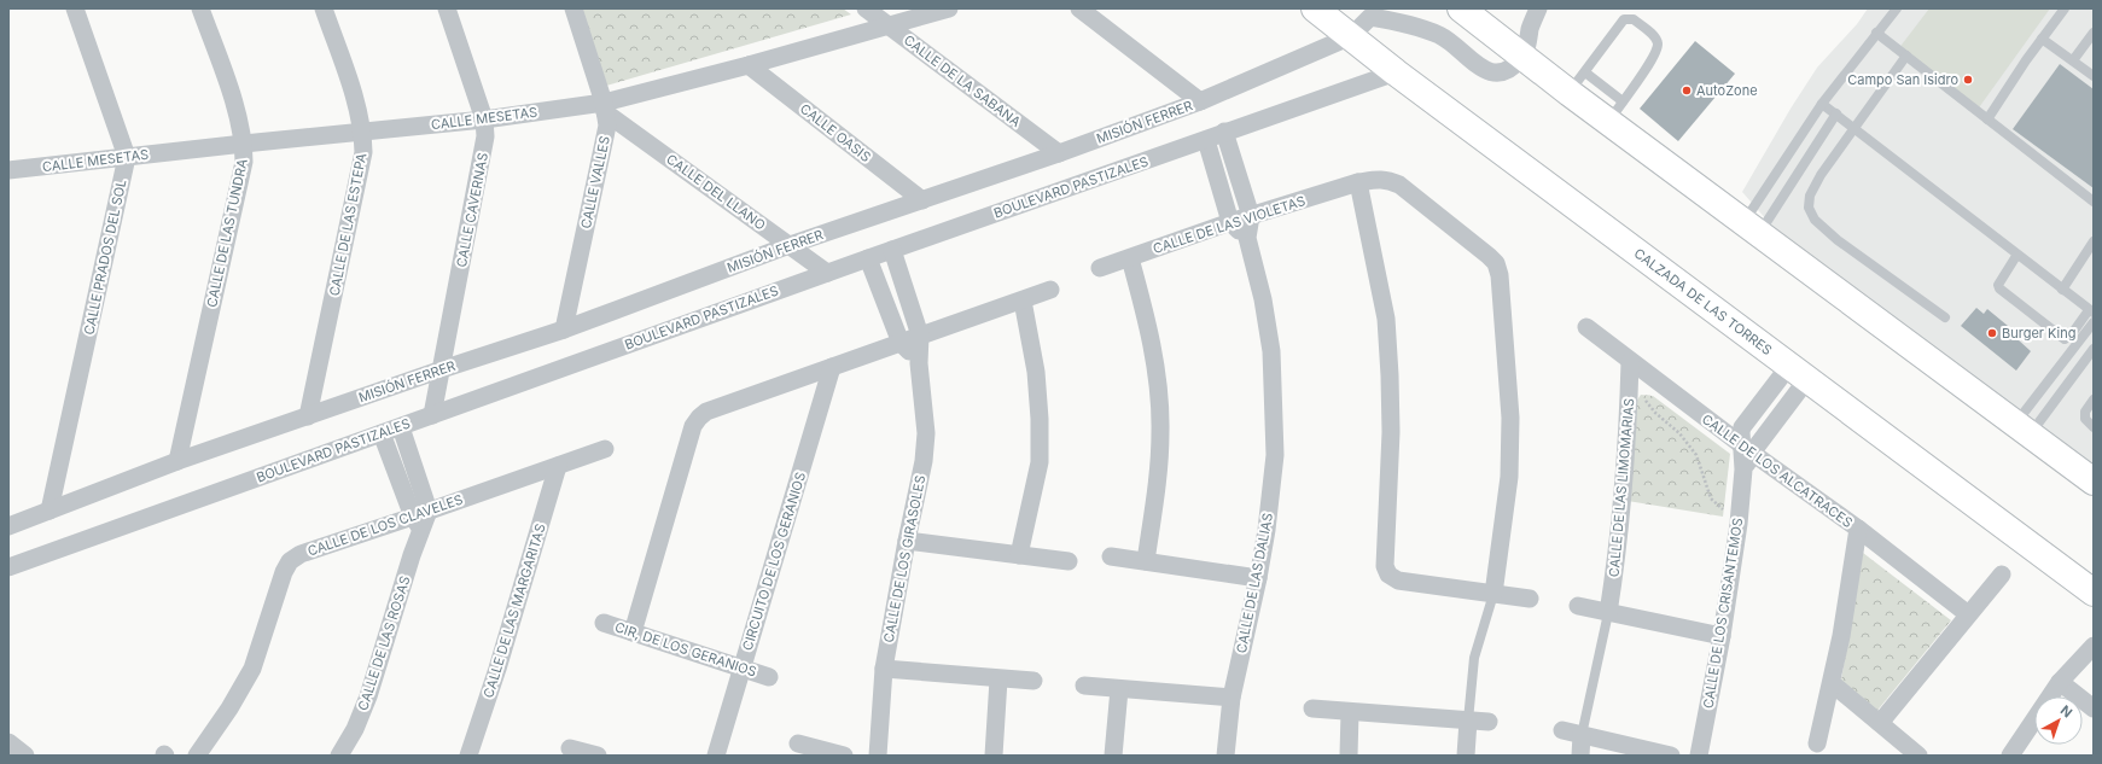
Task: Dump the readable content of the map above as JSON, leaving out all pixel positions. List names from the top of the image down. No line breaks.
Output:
{"streets":{"main road":["CALZADA DE LAS TORRES"],"street":["CALLE DE LA SABANA","CALLE MESETAS","MISIÓN FERRER","CALLE OASIS","CALLE VALLES","BOULEVARD PASTIZALES","CALLE DEL LLANO","CALLE CAVERNAS","CALLE DE LAS ESTEPA","CALLE DE LAS VIOLETAS","CALLE DE LAS TUNDRA","CALLE PRADOS DEL SOL","CALLE DE LOS ALCATRACES","CALLE DE LAS LIMOMARIAS","CALLE DE LOS CLAVELES","CALLE DE LOS GIRASOLES","CIRCUITO DE LOS GERANIOS","CALLE DE LAS DALIAS","CALLE DE LAS MARGARITAS","CALLE DE LOS CRISANTEMOS","CALLE DE LAS ROSAS","CIR, DE LOS GERANIOS"]},"crossings":[["CALLE DE LA SABANA","CALLE MESETAS"],["CALLE DE LA SABANA","MISIÓN FERRER"],["CALLE MESETAS","CALLE OASIS"],["CALLE MESETAS","CALLE VALLES"],["CALLE MESETAS","CALLE DEL LLANO"],["CALLE MESETAS","CALLE CAVERNAS"],["CALLE MESETAS","CALLE DE LAS ESTEPA"],["CALLE MESETAS","CALLE DE LAS TUNDRA"],["CALLE MESETAS","CALLE PRADOS DEL SOL"],["MISIÓN FERRER","CALLE OASIS"],["MISIÓN FERRER","CALLE VALLES"],["MISIÓN FERRER","CALLE DEL LLANO"],["MISIÓN FERRER","CALLE CAVERNAS"],["MISIÓN FERRER","CALLE DE LAS ESTEPA"],["MISIÓN FERRER","CALLE DE LAS TUNDRA"],["MISIÓN FERRER","CALLE PRADOS DEL SOL"],["MISIÓN FERRER","CALZADA DE LAS TORRES"],["CALLE VALLES","CALLE DEL LLANO"],["BOULEVARD PASTIZALES","CALLE DEL LLANO"],["BOULEVARD PASTIZALES","CALLE CAVERNAS"],["BOULEVARD PASTIZALES","CALZADA DE LAS TORRES"],["BOULEVARD PASTIZALES","CALLE DE LOS GIRASOLES"],["BOULEVARD PASTIZALES","CALLE DE LAS DALIAS"],["CALLE DE LAS VIOLETAS","CALLE DE LAS DALIAS"],["CALZADA DE LAS TORRES","CALLE DE LOS CRISANTEMOS"],["CALLE DE LOS ALCATRACES","CALLE DE LAS LIMOMARIAS"],["CALLE DE LOS ALCATRACES","CALLE DE LOS CRISANTEMOS"],["CALLE DE LOS CLAVELES","CALLE DE LAS MARGARITAS"],["CALLE DE LOS CLAVELES","CALLE DE LAS ROSAS"],["CIRCUITO DE LOS GERANIOS","CIR, DE LOS GERANIOS"]],"places":["Campo San Isidro","AutoZone","Burger King"],"north":"top right"}
